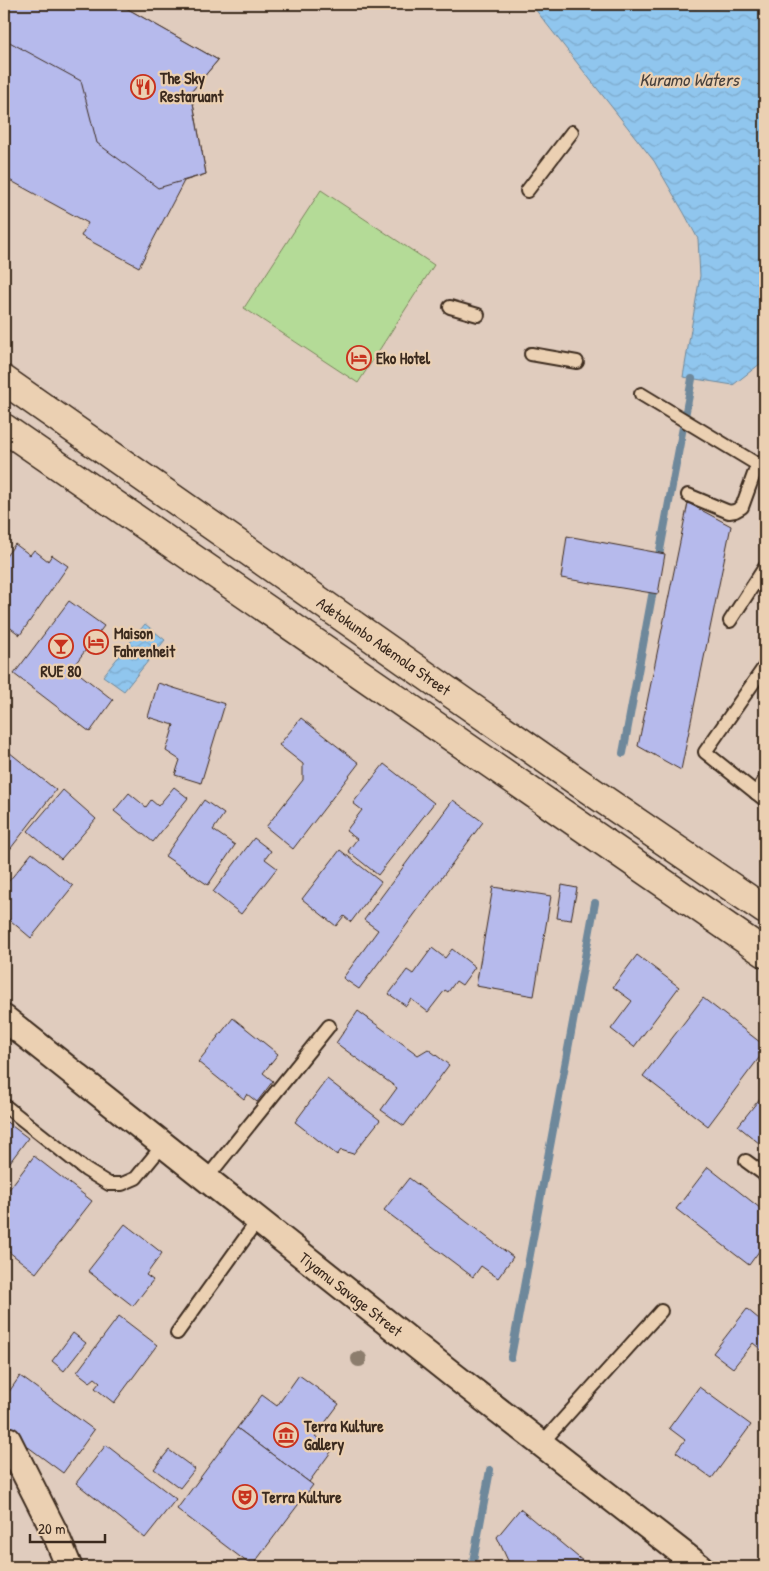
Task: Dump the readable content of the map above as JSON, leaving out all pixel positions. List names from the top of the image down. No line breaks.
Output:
{"streets":{"main road":["Adetokunbo Ademola Street"],"street":["Tiyamu Savage Street"]},"water":["Kuramo Waters"],"places":{"restaurant":["The Sky Restaruant"],"hotel":["Eko Hotel","Maison Fahrenheit"],"bar":["RUE 80"],"museum":["Terra Kulture Gallery"],"theatre":["Terra Kulture"]},"scale_bar":"20 m"}
